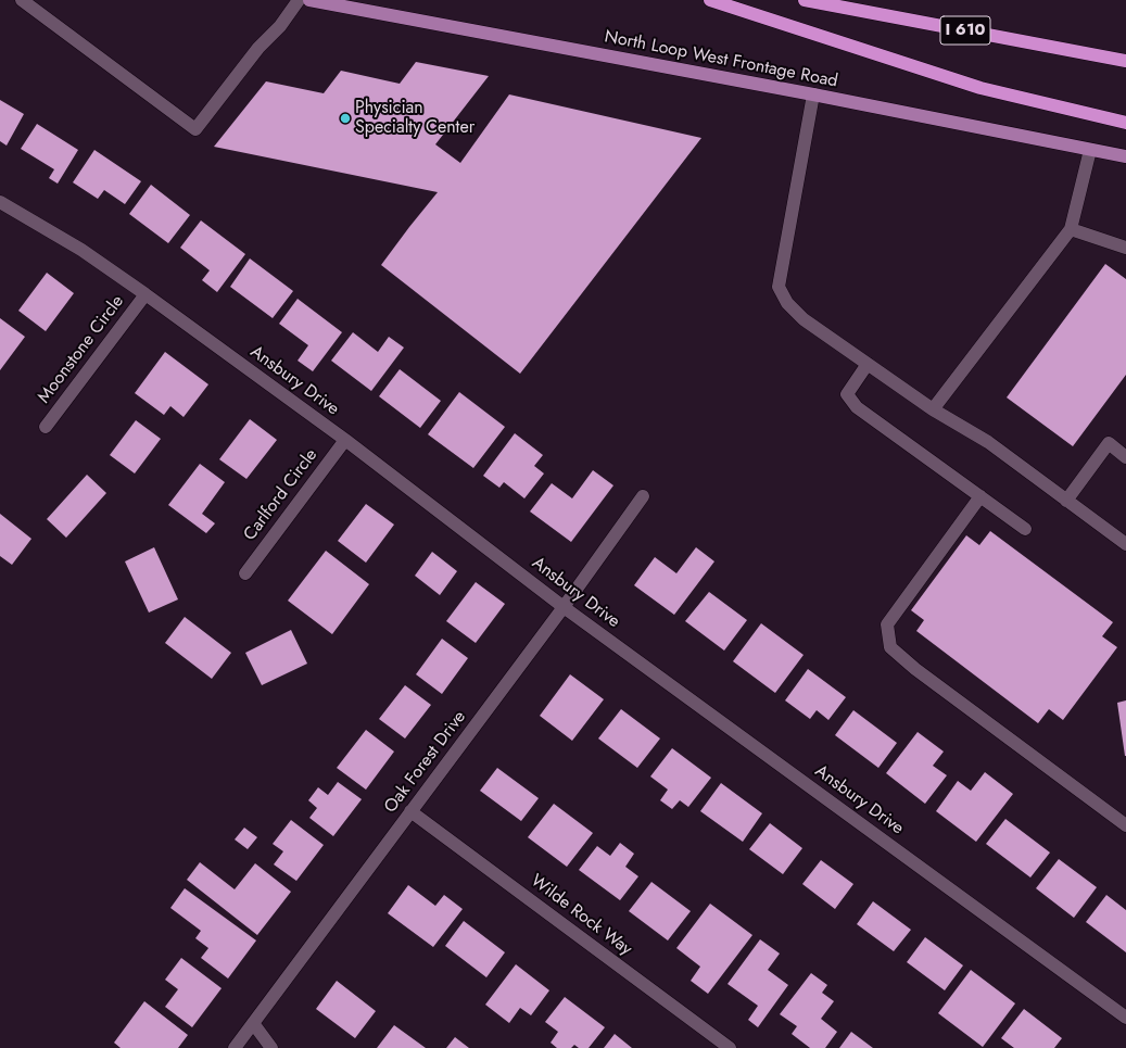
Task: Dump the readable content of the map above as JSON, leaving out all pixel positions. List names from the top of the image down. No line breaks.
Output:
{"streets":{"highway":["I 610"],"main road":["North Loop West Frontage Road"],"street":["Moonstone Circle","Ansbury Drive","Carlford Circle","Oak Forest Drive","Wilde Rock Way"]},"crossings":[["Moonstone Circle","Ansbury Drive"],["Ansbury Drive","Carlford Circle"],["Ansbury Drive","Oak Forest Drive"],["Oak Forest Drive","Wilde Rock Way"]],"places":["Physician Specialty Center"]}
